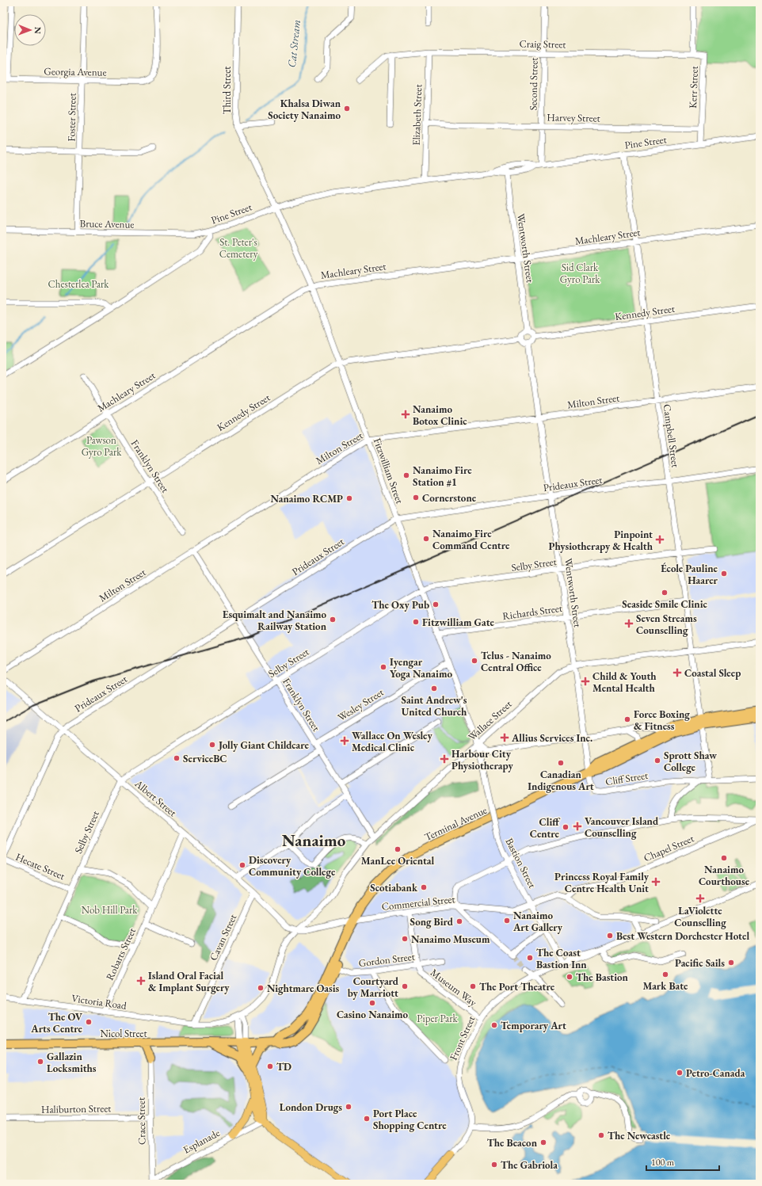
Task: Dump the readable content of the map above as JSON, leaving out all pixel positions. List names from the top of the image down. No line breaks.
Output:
{"streets":{"highway":["Terminal Avenue","Nicol Street"],"street":["Craig Street","Georgia Avenue","Second Street","Kerr Street","Third Street","Elizabeth Street","Foster Street","Harvey Street","Pine Street","Bruce Avenue","Machleary Street","Wentworth Street","Kennedy Street","Milton Street","Campbell Street","Franklyn Street","Fitzwilliam Street","Prideaux Street","Selby Street","Richards Street","Wesley Street","Wallace Street","Cliff Street","Albert Street","Chapel Street","Bastion Street","Hecate Street","Commercial Street","Cavan Street","Robarts Street","Gordon Street","Museum Way","Victoria Road","Front Street","Haliburton Street","Crace Street","Esplanade"]},"crossings":[["Craig Street","Second Street"],["Craig Street","Kerr Street"],["Craig Street","Elizabeth Street"],["Georgia Avenue","Foster Street"],["Second Street","Harvey Street"],["Second Street","Pine Street"],["Kerr Street","Harvey Street"],["Kerr Street","Pine Street"],["Third Street","Pine Street"],["Third Street","Fitzwilliam Street"],["Elizabeth Street","Harvey Street"],["Elizabeth Street","Pine Street"],["Foster Street","Bruce Avenue"],["Pine Street","Bruce Avenue"],["Pine Street","Wentworth Street"],["Pine Street","Campbell Street"],["Pine Street","Fitzwilliam Street"],["Machleary Street","Wentworth Street"],["Machleary Street","Campbell Street"],["Machleary Street","Franklyn Street"],["Machleary Street","Fitzwilliam Street"],["Wentworth Street","Kennedy Street"],["Wentworth Street","Milton Street"],["Wentworth Street","Prideaux Street"],["Wentworth Street","Selby Street"],["Wentworth Street","Richards Street"],["Wentworth Street","Wallace Street"],["Wentworth Street","Cliff Street"],["Wentworth Street","Terminal Avenue"],["Kennedy Street","Campbell Street"],["Kennedy Street","Franklyn Street"],["Kennedy Street","Fitzwilliam Street"],["Milton Street","Campbell Street"],["Milton Street","Franklyn Street"],["Milton Street","Fitzwilliam Street"],["Campbell Street","Prideaux Street"],["Campbell Street","Selby Street"],["Campbell Street","Richards Street"],["Campbell Street","Wallace Street"],["Campbell Street","Cliff Street"],["Campbell Street","Terminal Avenue"],["Franklyn Street","Prideaux Street"],["Franklyn Street","Selby Street"],["Franklyn Street","Wesley Street"],["Franklyn Street","Wallace Street"],["Fitzwilliam Street","Prideaux Street"],["Fitzwilliam Street","Selby Street"],["Fitzwilliam Street","Richards Street"],["Fitzwilliam Street","Wesley Street"],["Fitzwilliam Street","Wallace Street"],["Fitzwilliam Street","Bastion Street"],["Prideaux Street","Albert Street"],["Prideaux Street","Hecate Street"],["Selby Street","Albert Street"],["Selby Street","Hecate Street"],["Selby Street","Victoria Road"],["Wallace Street","Albert Street"],["Wallace Street","Bastion Street"],["Wallace Street","Commercial Street"],["Wallace Street","Victoria Road"],["Albert Street","Commercial Street"],["Albert Street","Cavan Street"],["Albert Street","Robarts Street"],["Terminal Avenue","Commercial Street"],["Terminal Avenue","Gordon Street"],["Terminal Avenue","Nicol Street"],["Chapel Street","Commercial Street"],["Bastion Street","Commercial Street"],["Bastion Street","Front Street"],["Commercial Street","Museum Way"],["Cavan Street","Victoria Road"],["Robarts Street","Victoria Road"],["Gordon Street","Museum Way"],["Museum Way","Front Street"],["Haliburton Street","Crace Street"],["Crace Street","Esplanade"]],"districts":["Nanaimo"],"water":["Cat Stream"],"parks":["St. Peter's Cemetery","Sid Clark Gyro Park","Chesterlea Park","Pawson Gyro Park","Nob Hill Park","Piper Park"],"places":{"other":["Khalsa Diwan Society Nanaimo","Nanaimo Fire Station #1","Cornerstone","Nanaimo RCMP","Nanaimo Fire Command Centre","École Pauline Haarer","Seaside Smile Clinic","The Oxy Pub","Esquimalt and Nanaimo Railway Station","Fitzwilliam Gate","Telus - Nanaimo Central Office","Iyengar Yoga Nanaimo","Saint Andrew's United Church","Force Boxing & Fitness","Jolly Giant Childcare","ServiceBC","Sprott Shaw College","Canadian Indigenous Art","Cliff Centre","ManLee Oriental","Nanaimo Courthouse","Discovery Community College","Scotiabank","Nanaimo Art Gallery","Song Bird","Best Western Dorchester Hotel","Nanaimo Museum","The Coast Bastion Inn","Pacific Sails","Mark Bate","The Bastion","Courtyard by Marriott","The Port Theatre","Nightmare Oasis","Casino Nanaimo","The OV Arts Centre","Temporary Art","Gallazin Locksmiths","TD","Petro-Canada","London Drugs","Port Place Shopping Centre","The Newcastle","The Beacon","The Gabriola"],"health":["Nanaimo Botox Clinic","Pinpoint Physiotherapy & Health","Seven Streams Counselling","Coastal Sleep","Child & Youth Mental Health","Allius Services Inc.","Wallace On Wesley Medical Clinic","Harbour City Physiotherapy","Vancouver Island Counselling","Princess Royal Family Centre Health Unit","LaViolette Counselling","Island Oral Facial & Implant Surgery"]},"scale_bar":"100 m","north":"right"}
